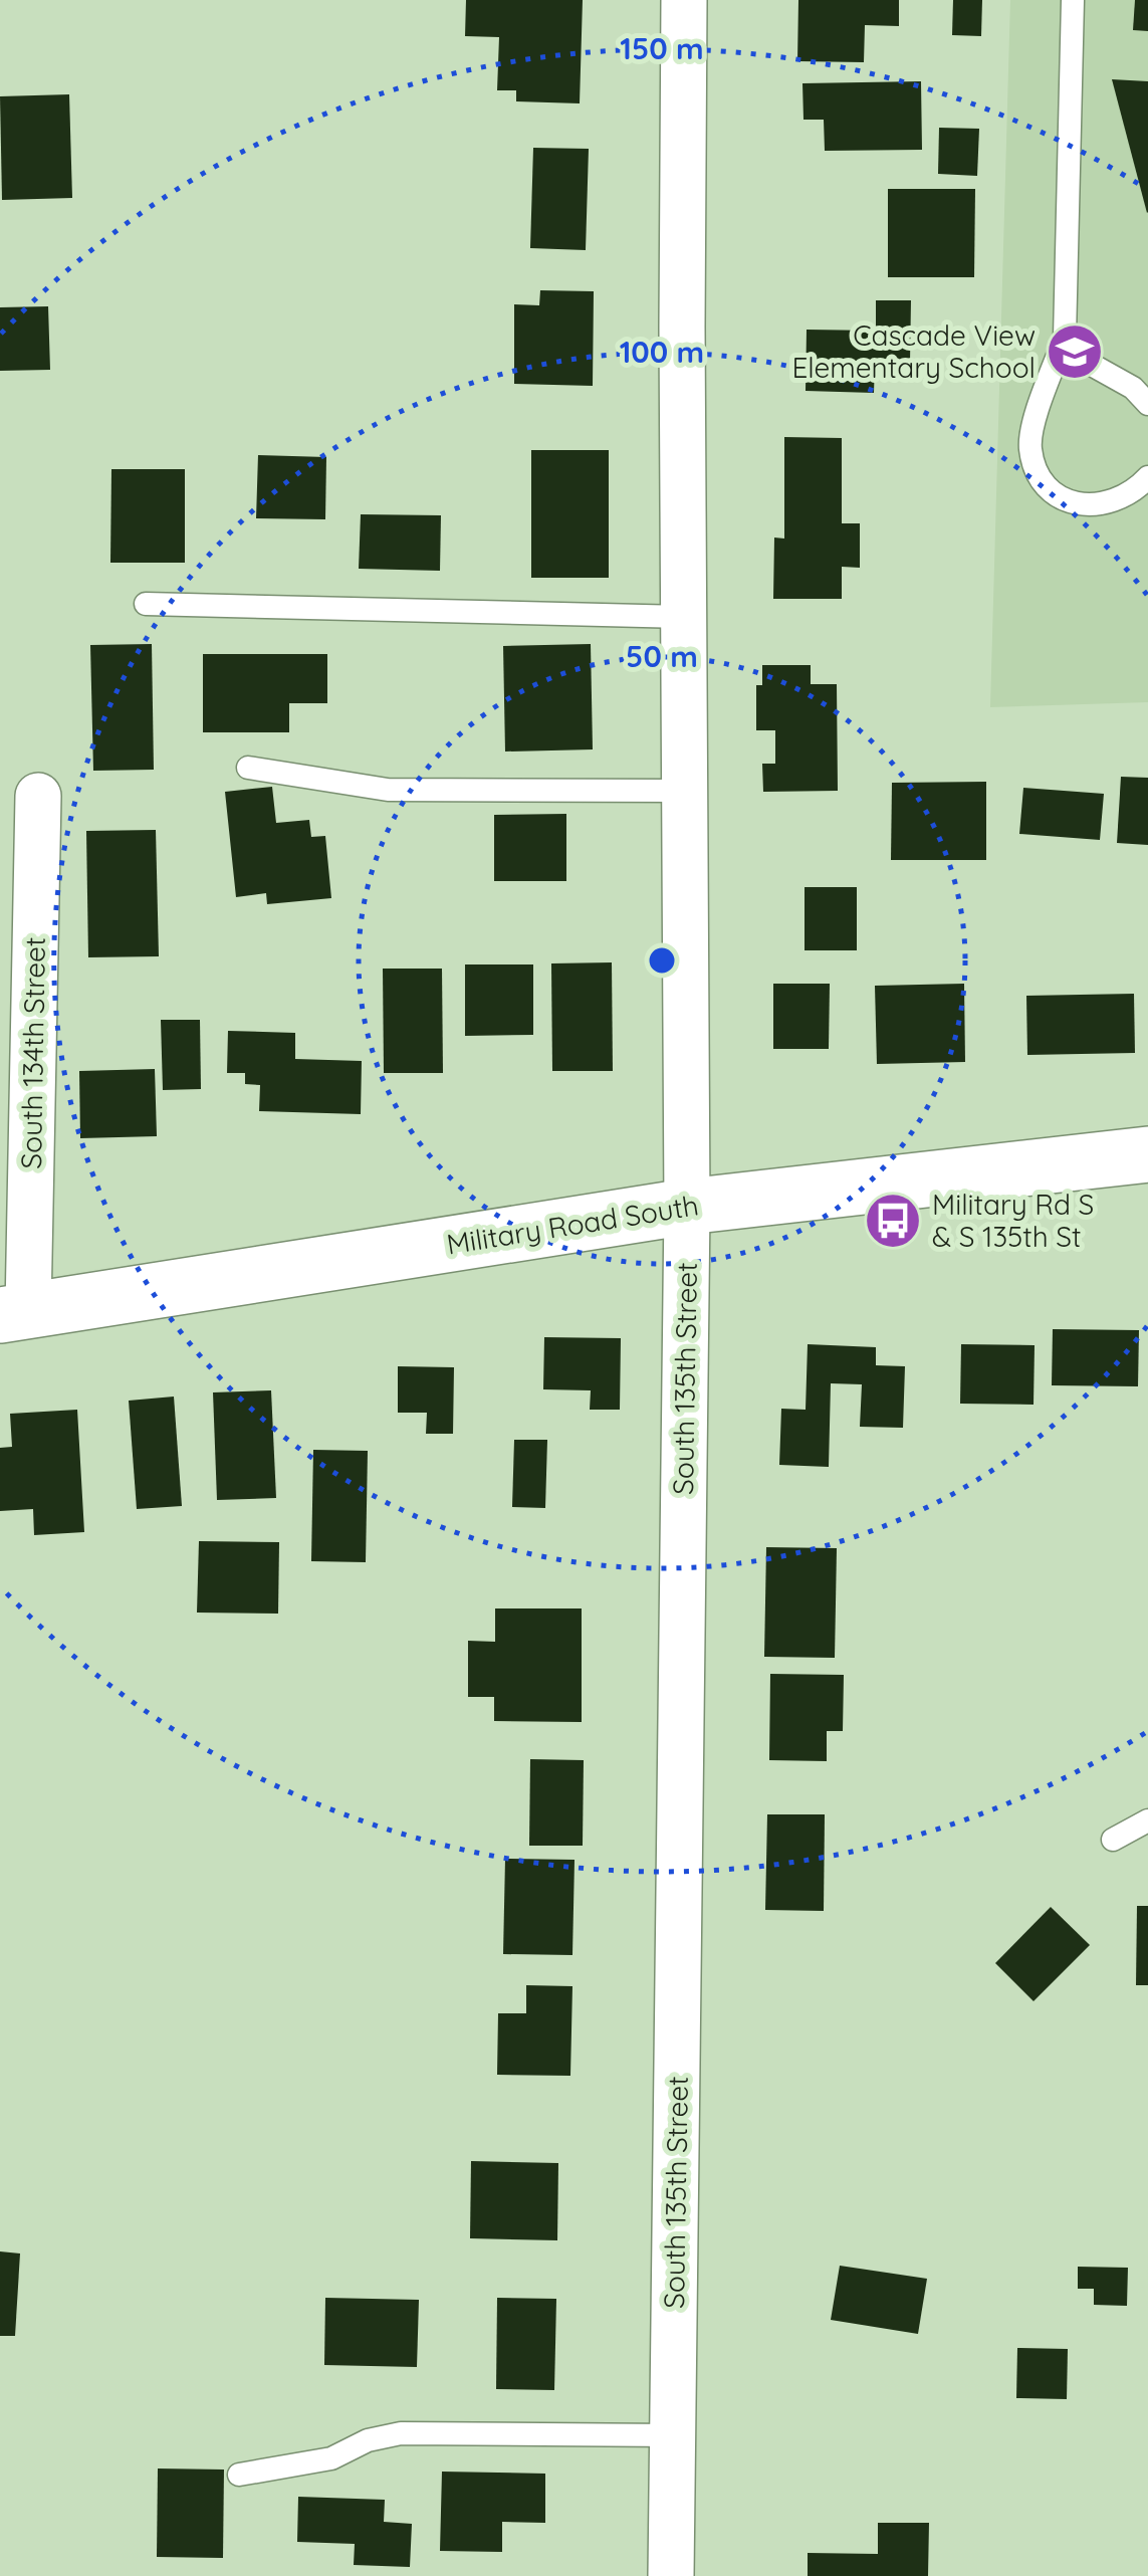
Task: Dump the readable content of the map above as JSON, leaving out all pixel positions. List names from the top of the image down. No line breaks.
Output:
{"streets":{"street":["South 134th Street","Military Road South","South 135th Street"]},"crossings":[["South 134th Street","Military Road South"],["Military Road South","South 135th Street"]],"places":{"school or university":["Cascade View Elementary School"],"bus stop":["Military Rd S & S 135th St"]},"rings":["150 m","100 m","50 m"]}
